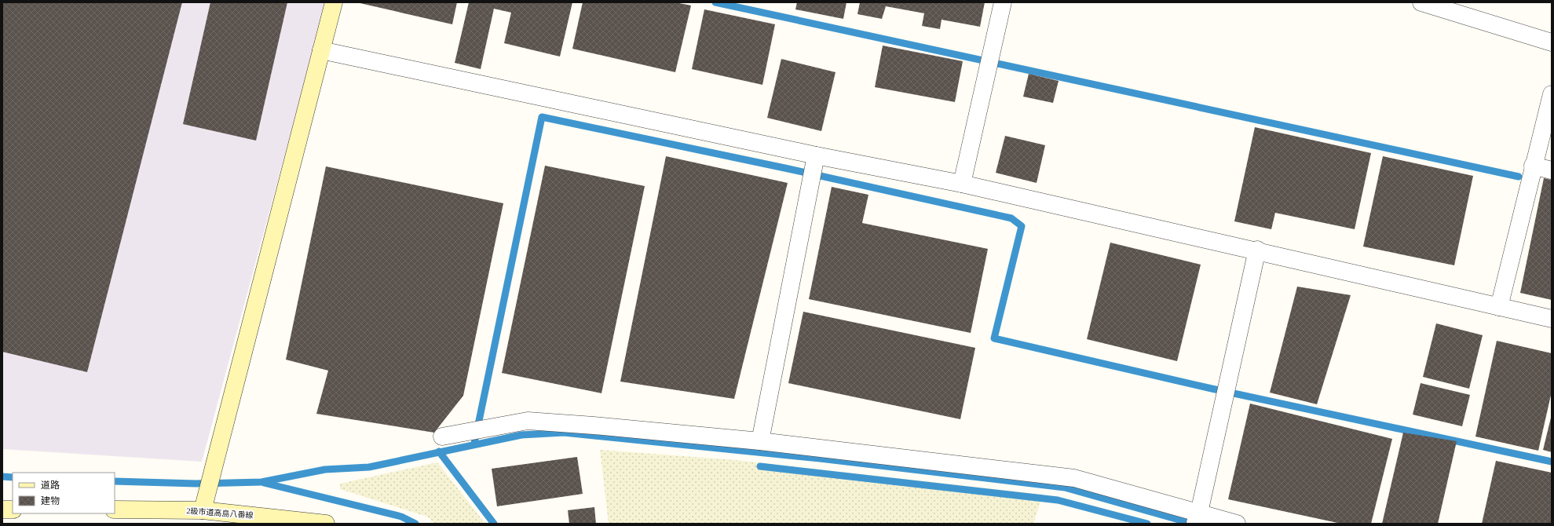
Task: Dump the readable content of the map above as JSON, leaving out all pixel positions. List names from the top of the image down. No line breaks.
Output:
{"streets":{"street":["2級市道高島八番線"]},"legend":["道路","建物"]}
